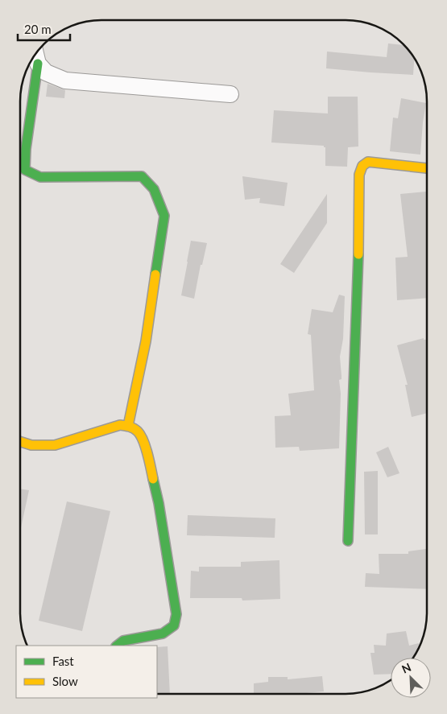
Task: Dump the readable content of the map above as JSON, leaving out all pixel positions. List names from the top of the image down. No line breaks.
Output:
{"legend":["Fast","Slow"],"scale_bar":"20 m","north":"top left"}
